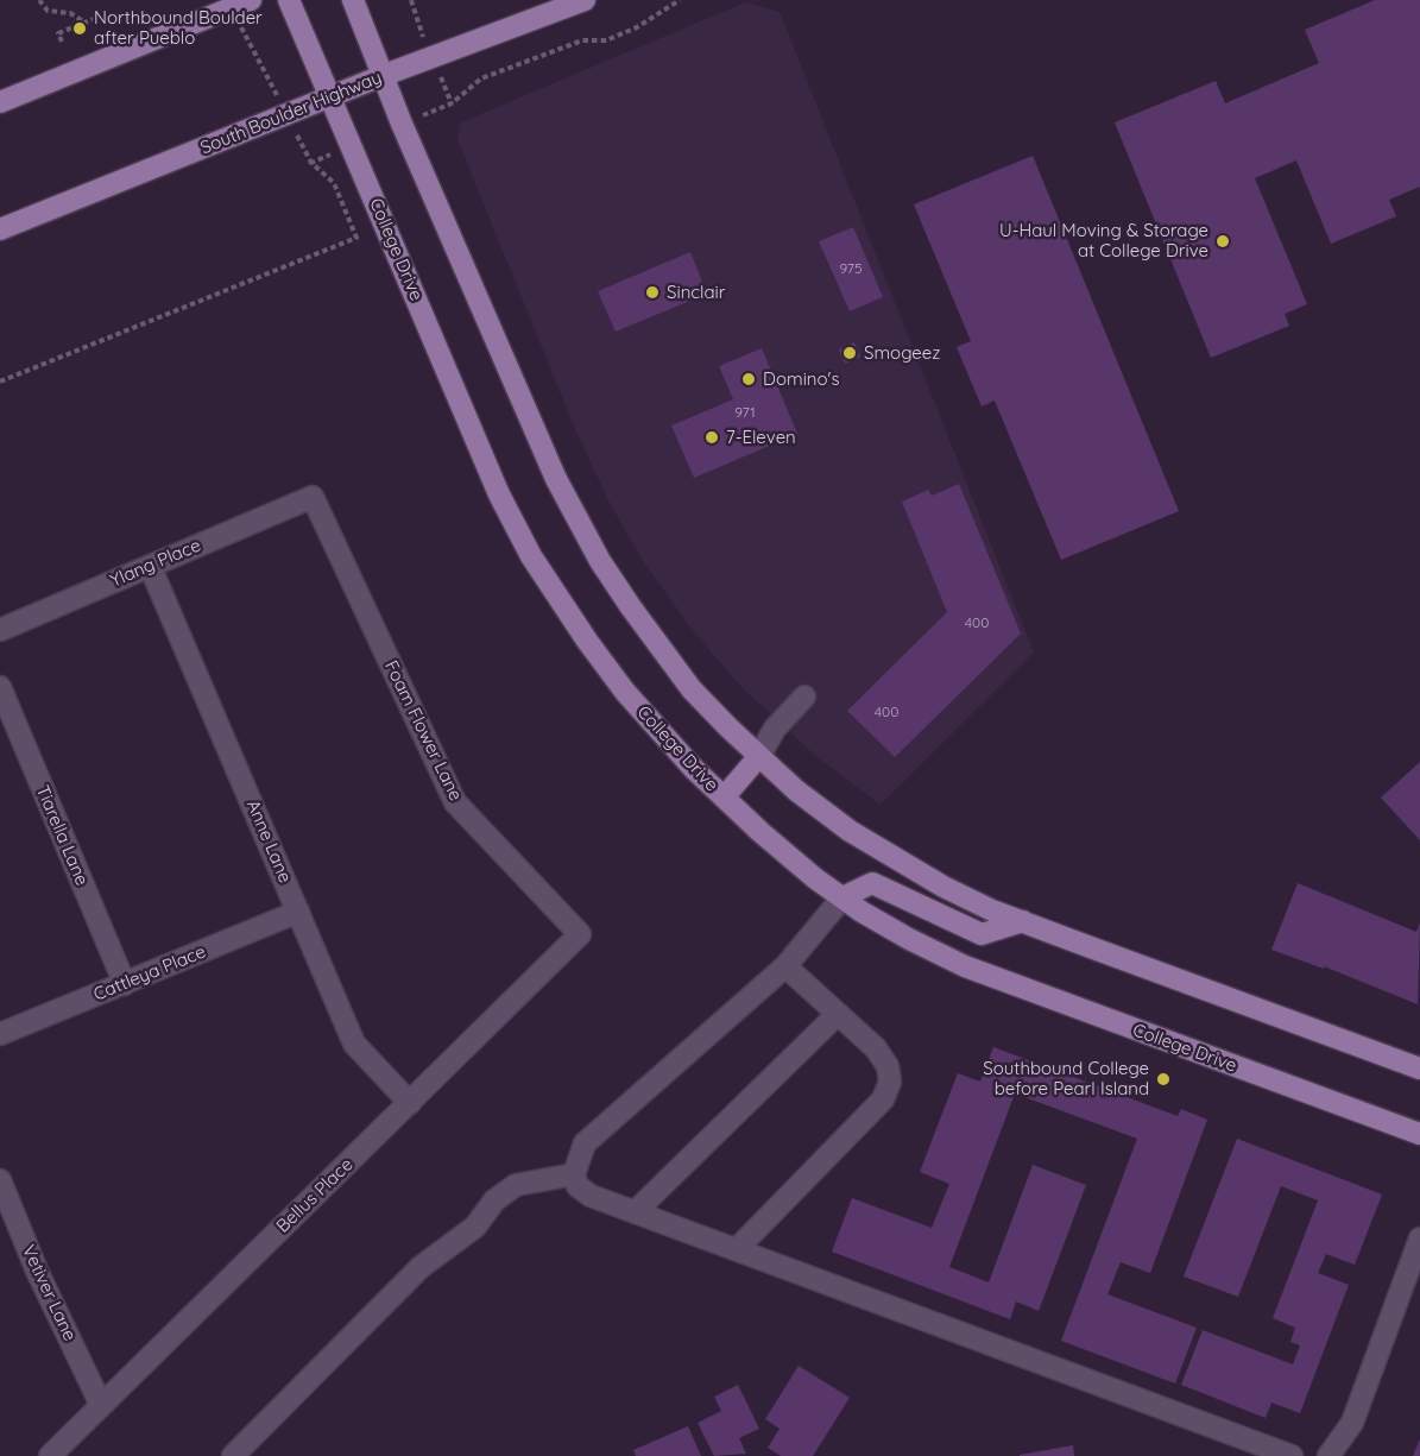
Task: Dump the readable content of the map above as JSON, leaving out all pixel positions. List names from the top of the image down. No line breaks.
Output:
{"streets":{"main road":["South Boulder Highway","College Drive"],"street":["Ylang Place","Foam Flower Lane","Tiarella Lane","Anne Lane","Cattleya Place","Bellus Place","Vetiver Lane"]},"crossings":[["South Boulder Highway","College Drive"],["Ylang Place","Foam Flower Lane"],["Ylang Place","Anne Lane"],["Foam Flower Lane","Bellus Place"],["Tiarella Lane","Cattleya Place"],["Anne Lane","Cattleya Place"],["Anne Lane","Bellus Place"],["Bellus Place","Vetiver Lane"]],"places":["Northbound Boulder after Pueblo","U-Haul Moving & Storage at College Drive","Sinclair","Smogeez","Domino's","7-Eleven","Southbound College before Pearl Island"],"house_numbers":["975","971","400","400"]}
